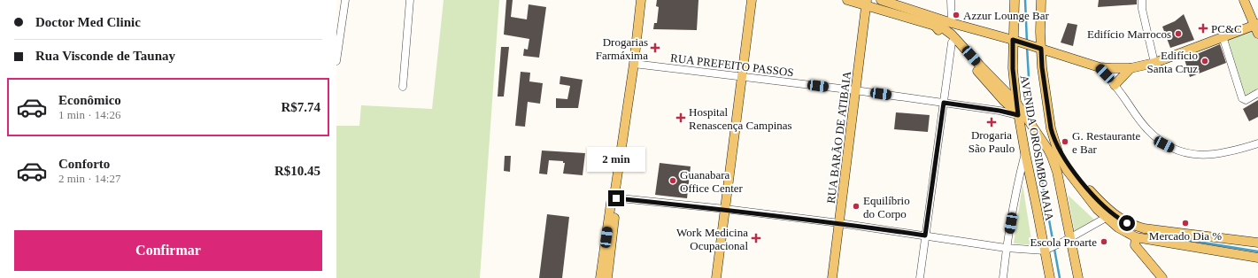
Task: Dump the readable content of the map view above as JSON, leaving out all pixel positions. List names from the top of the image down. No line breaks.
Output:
{"streets":{"main road":["RUA BARÃO DE ATIBAIA","AVENIDA OROSIMBO MAIA"],"street":["RUA PREFEITO PASSOS"]},"crossings":[["RUA PREFEITO PASSOS","RUA BARÃO DE ATIBAIA"],["RUA PREFEITO PASSOS","AVENIDA OROSIMBO MAIA"],["RUA BARÃO DE ATIBAIA","AVENIDA OROSIMBO MAIA"]],"places":{"other":["Azzur Lounge Bar","Edifício Marrocos","Edifício Santa Cruz","G. Restaurante e Bar","Guanabara Office Center","Equilíbrio do Corpo","Mercado Dia %","Escola Proarte"],"health":["PC&C","Drogarias Farmáxima","Hospital Renascença Campinas","Drogaria São Paulo","Work Medicina Ocupacional"]},"page":{"banner":["Doctor Med Clinic","Rua Visconde de Taunay"],"list":[{"name":"Econômico","note":"1 min · 14:26","value":"R$7.74"},{"name":"Conforto","note":"2 min · 14:27","value":"R$10.45"}],"bubble":"2 min","buttons":"Confirmar"}}
